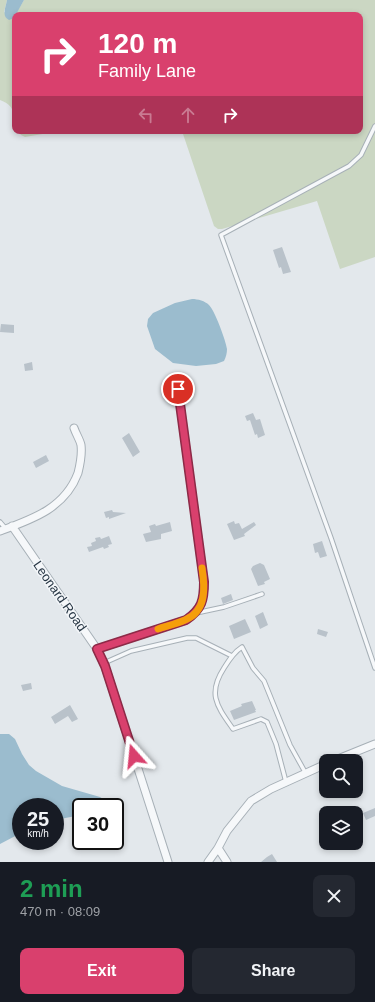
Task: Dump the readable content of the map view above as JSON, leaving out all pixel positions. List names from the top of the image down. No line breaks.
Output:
{"streets":{"street":["Leonard Road"]},"page":{"turn":["120 m","Family Lane"],"speed":"25 km/h","limit":"30","heading":["2 min","470 m · 08:09"],"buttons":["Exit","Share"]}}
